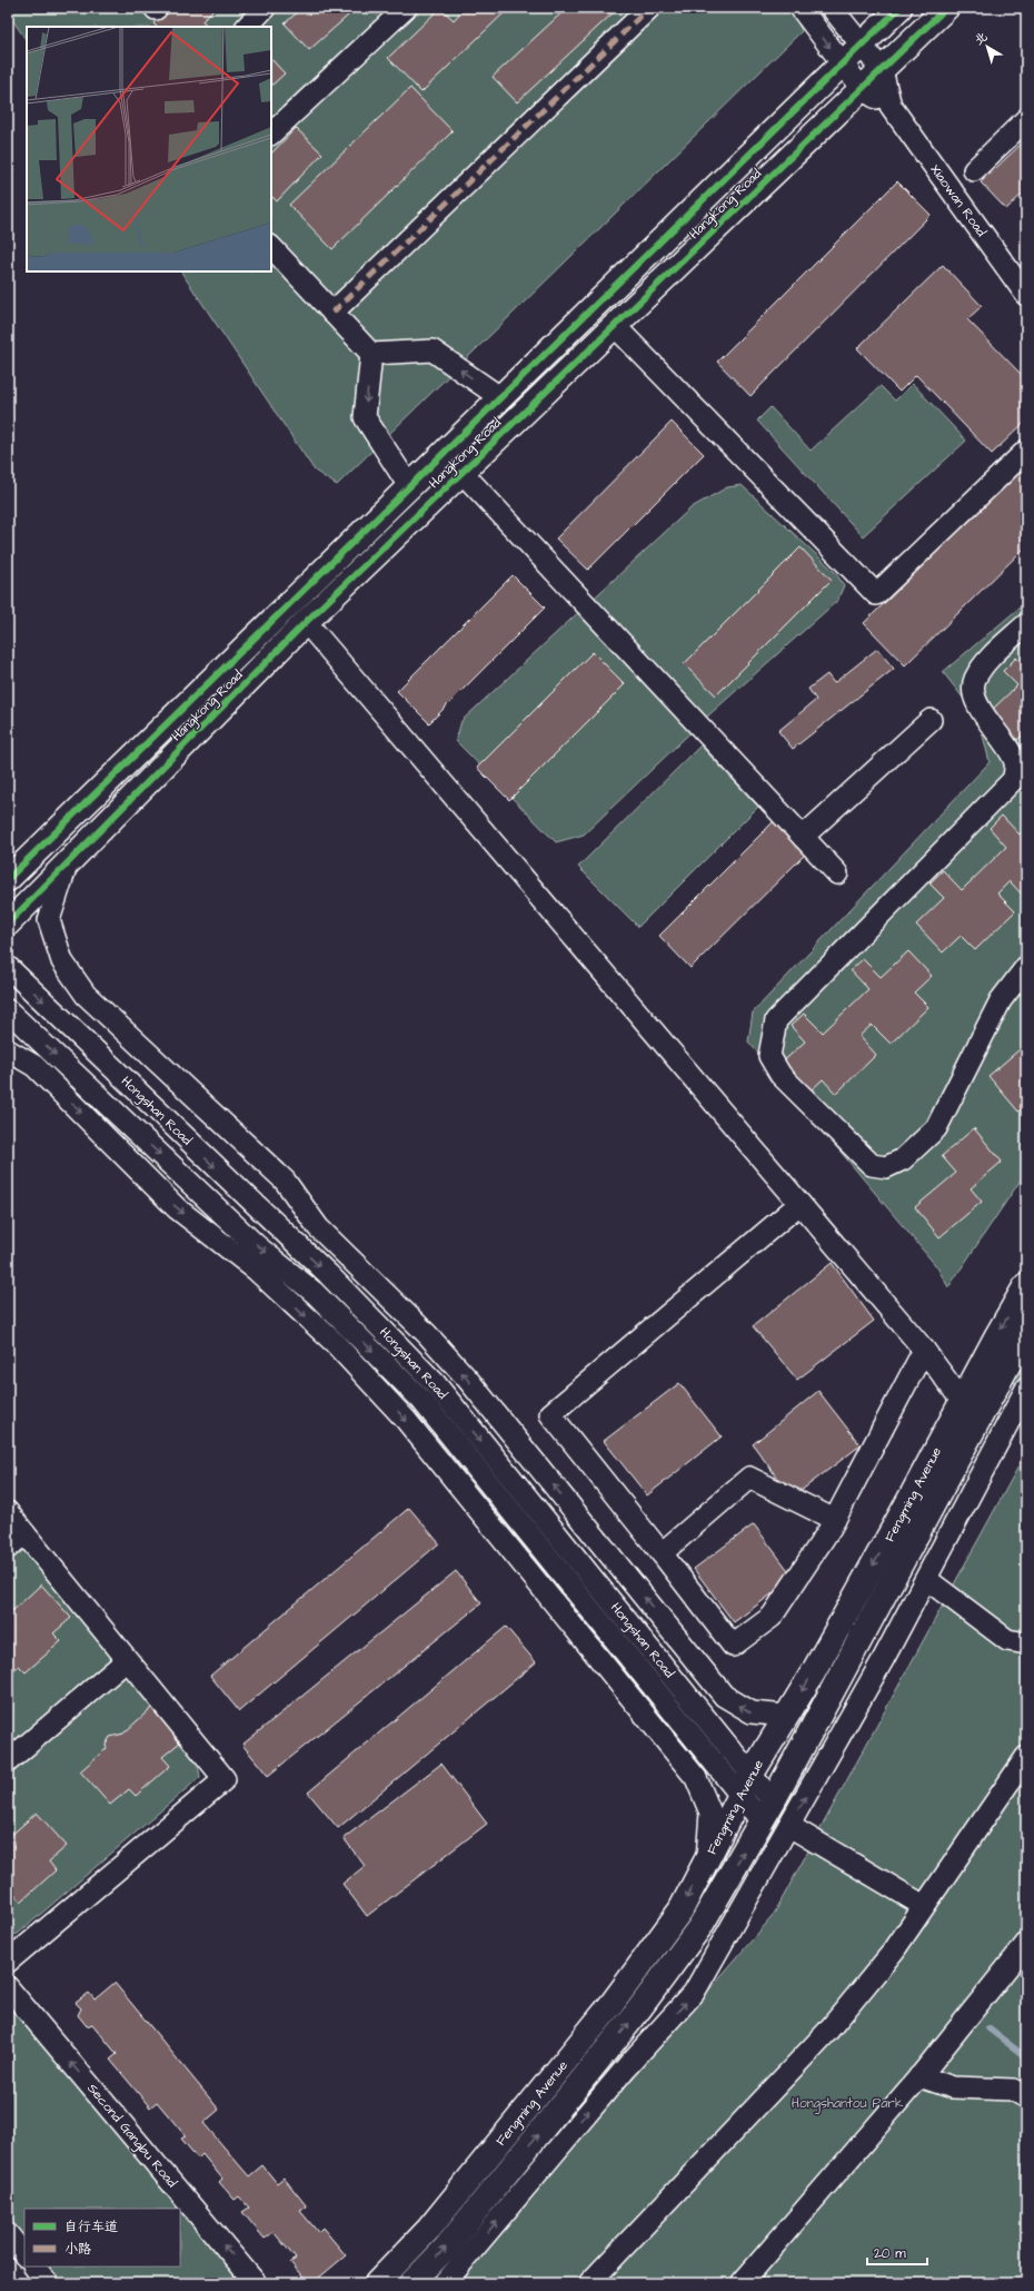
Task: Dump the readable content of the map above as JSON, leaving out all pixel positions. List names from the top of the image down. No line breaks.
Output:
{"streets":{"main road":["Hangkong Road","Fengming Avenue"],"street":["Xiaowan Road","Hongshan Road","Second Gangbu Road"]},"crossings":[["Xiaowan Road","Hangkong Road"],["Hongshan Road","Fengming Avenue"]],"one_way":["Second Gangbu Road"],"parks":["Hongshantou Park"],"legend":["自行车道","小路"],"scale_bar":"20 m","north":"top left"}
